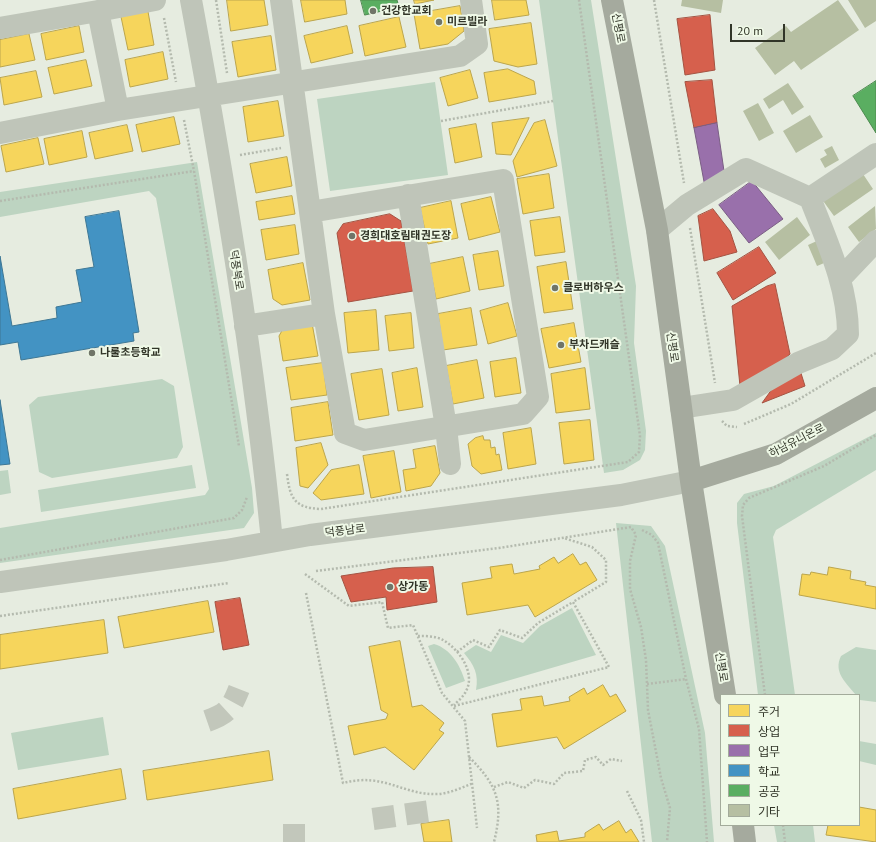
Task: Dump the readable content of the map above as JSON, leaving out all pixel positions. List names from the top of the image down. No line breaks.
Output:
{"streets":{"main road":["신평로","하남유니온로"],"street":["덕풍북로","덕풍남로"]},"crossings":[["신평로","하남유니온로"],["신평로","덕풍남로"],["덕풍북로","덕풍남로"],["하남유니온로","덕풍남로"]],"places":["건강한교회","미르빌라","경희대호림태권도장","클로버하우스","부차드캐슬","나룰초등학교","상가동"],"legend":["주거","상업","업무","학교","공공","기타"],"scale_bar":"20 m"}
